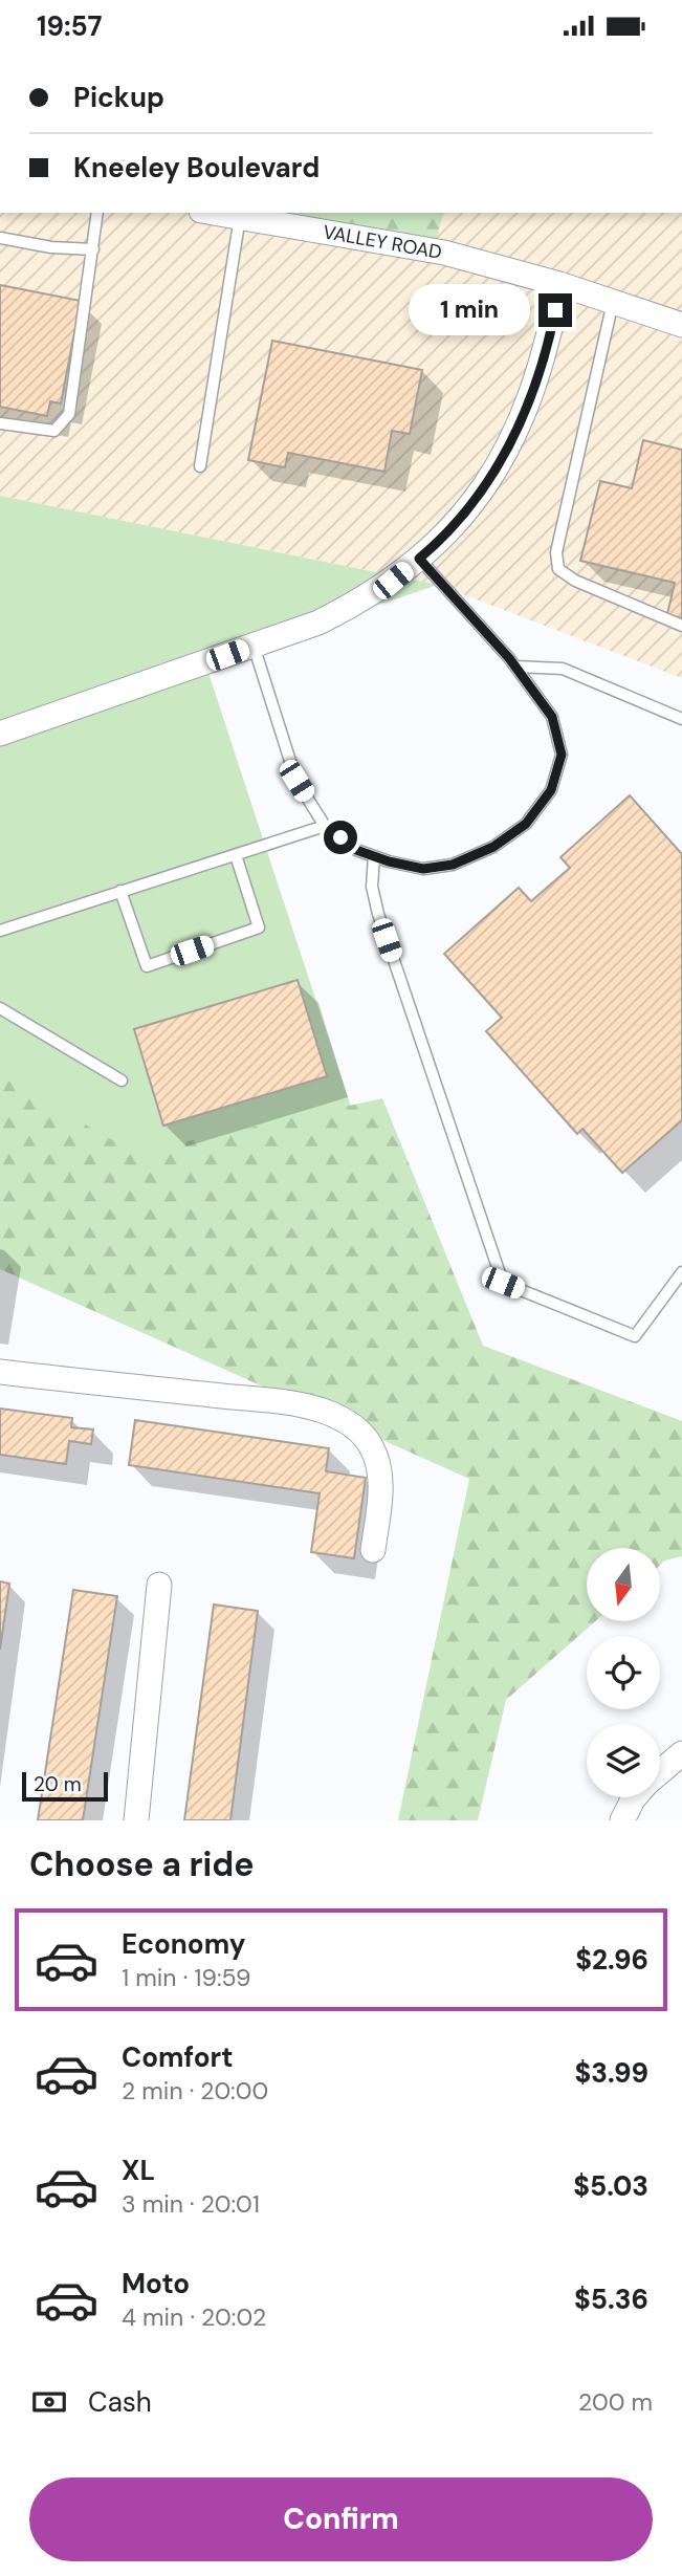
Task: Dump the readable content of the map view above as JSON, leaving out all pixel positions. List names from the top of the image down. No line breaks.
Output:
{"streets":{"street":["VALLEY ROAD"]},"scale_bar":"20 m","north":"bottom","page":{"status":"19:57","banner":["Pickup","Kneeley Boulevard"],"bubble":"1 min","scale":"20 m","heading":"Choose a ride","list":[{"name":"Economy","note":"1 min · 19:59","value":"$2.96"},{"name":"Comfort","note":"2 min · 20:00","value":"$3.99"},{"name":"XL","note":"3 min · 20:01","value":"$5.03"},{"name":"Moto","note":"4 min · 20:02","value":"$5.36"}],"pay":["Cash","200 m"],"buttons":"Confirm"}}
